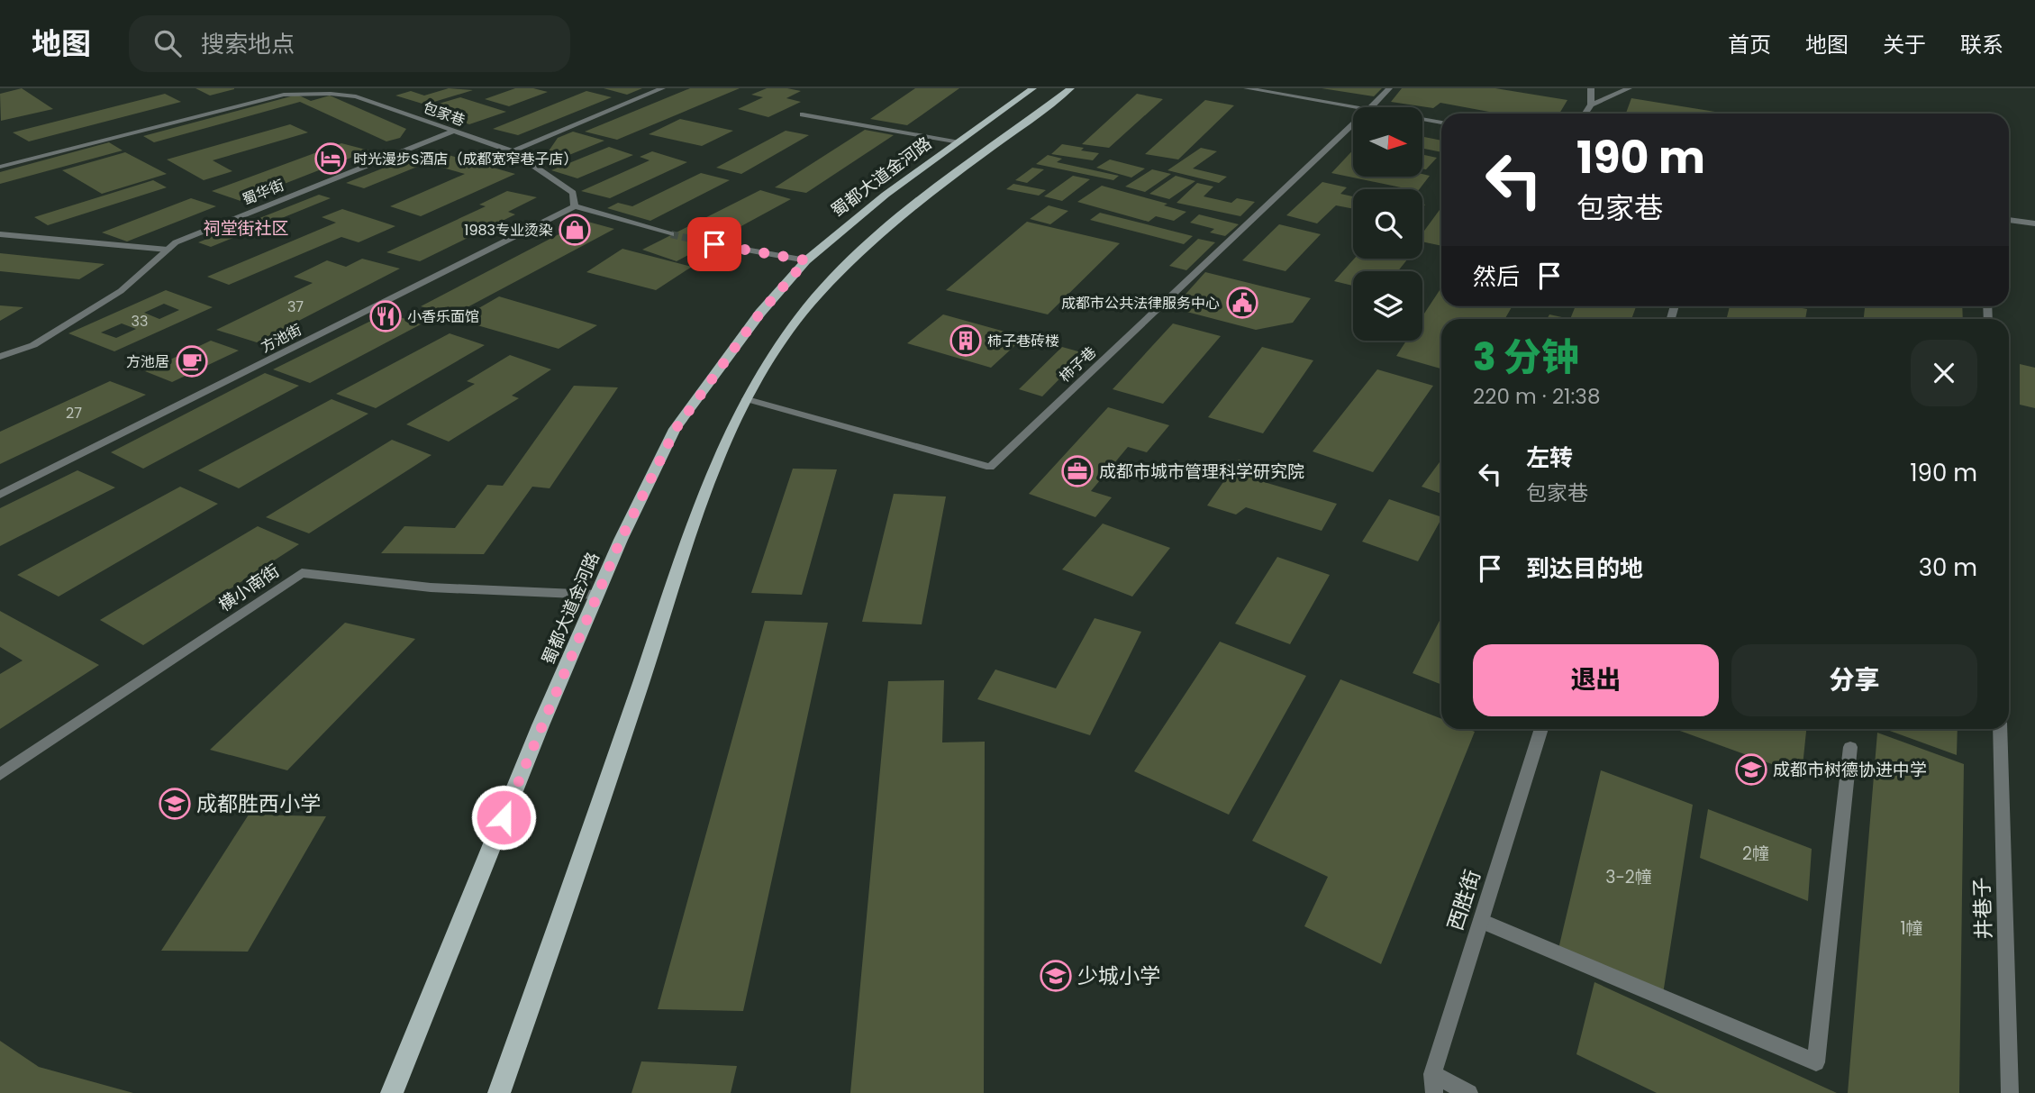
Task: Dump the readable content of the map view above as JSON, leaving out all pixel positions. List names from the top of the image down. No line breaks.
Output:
{"streets":{"main road":["蜀都大道金河路"],"street":["包家巷","蜀华街","方池街","柿子巷","横小南街","西胜街","井巷子"]},"crossings":[["包家巷","蜀华街"],["包家巷","方池街"],["蜀都大道金河路","横小南街"]],"districts":["祠堂街社区"],"places":{"hotel":["时光漫步S酒店（成都宽窄巷子店）"],"shop":["1983专业烫染"],"public building":["成都市公共法律服务中心"],"restaurant":["小香乐面馆"],"building":["柿子巷砖楼"],"cafe":["方池居"],"office":["成都市城市管理科学研究院"],"school or university":["成都市树德协进中学","成都胜西小学","少城小学"]},"house_numbers":["37","33","27","2幢","3-2幢","1幢"],"north":"right","page":{"header":"地图","search":"搜索地点","nav":["首页","地图","关于","联系"],"turn":["190 m","包家巷"],"then":"然后","heading":["3 分钟","220 m · 21:38"],"list":[{"name":"左转","note":"包家巷","value":"190 m"},{"name":"到达目的地","value":"30 m"}],"buttons":["退出","分享"]}}
